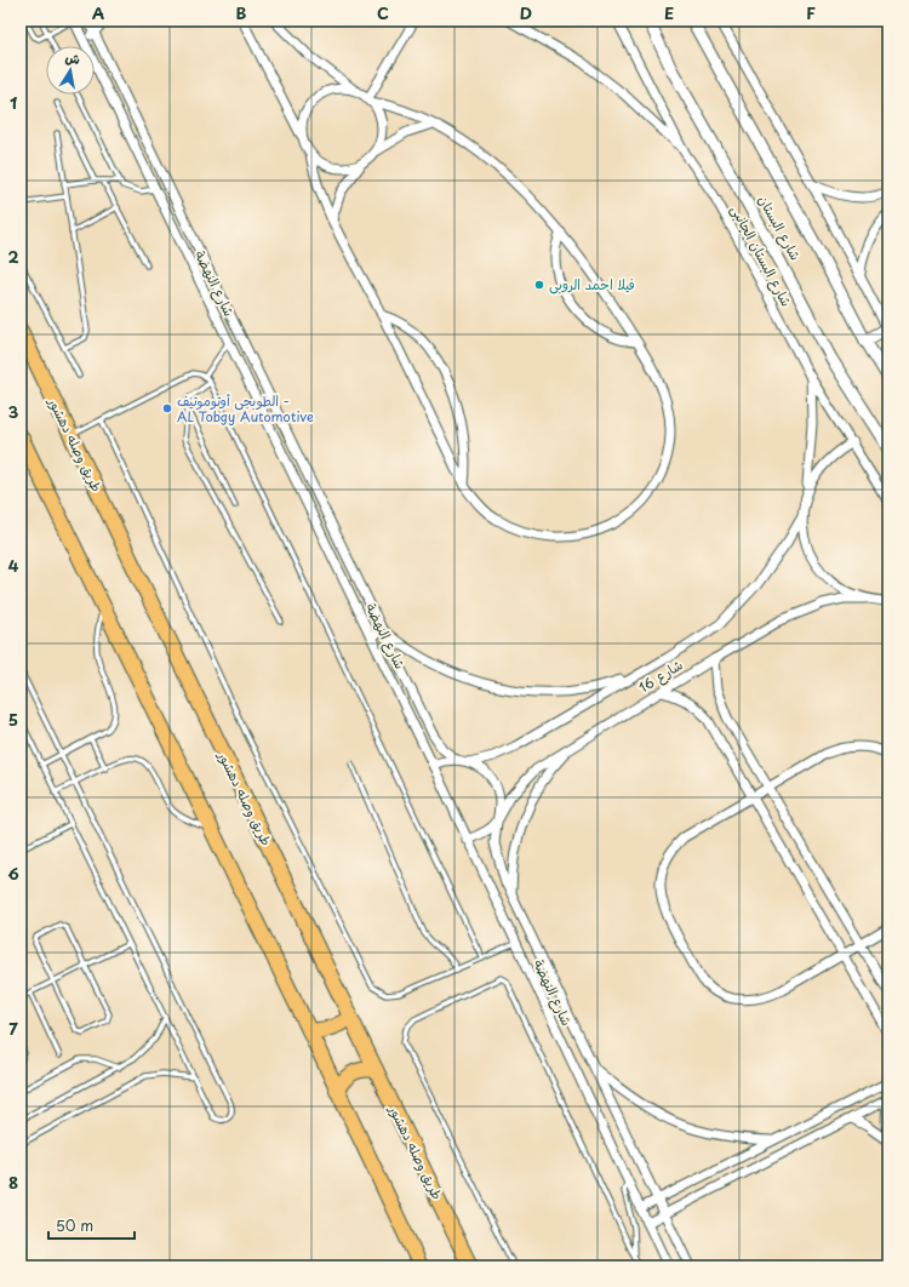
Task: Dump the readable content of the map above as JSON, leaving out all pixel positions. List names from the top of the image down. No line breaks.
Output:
{"streets":{"main road":["طريق وصله دهشور"],"street":["شارع البستان","شارع البستان الجانبى","شارع النهضة","شارع 16"]},"crossings":[["شارع النهضة","شارع 16"]],"places":["فيلا احمد الروبى","الطوبجى أوتوموتيف - AL Tobgy Automotive"],"scale_bar":"50 m","north":"top","grid":{"columns":["A","B","C","D","E","F"],"rows":["1","2","3","4","5","6","7","8"]}}
